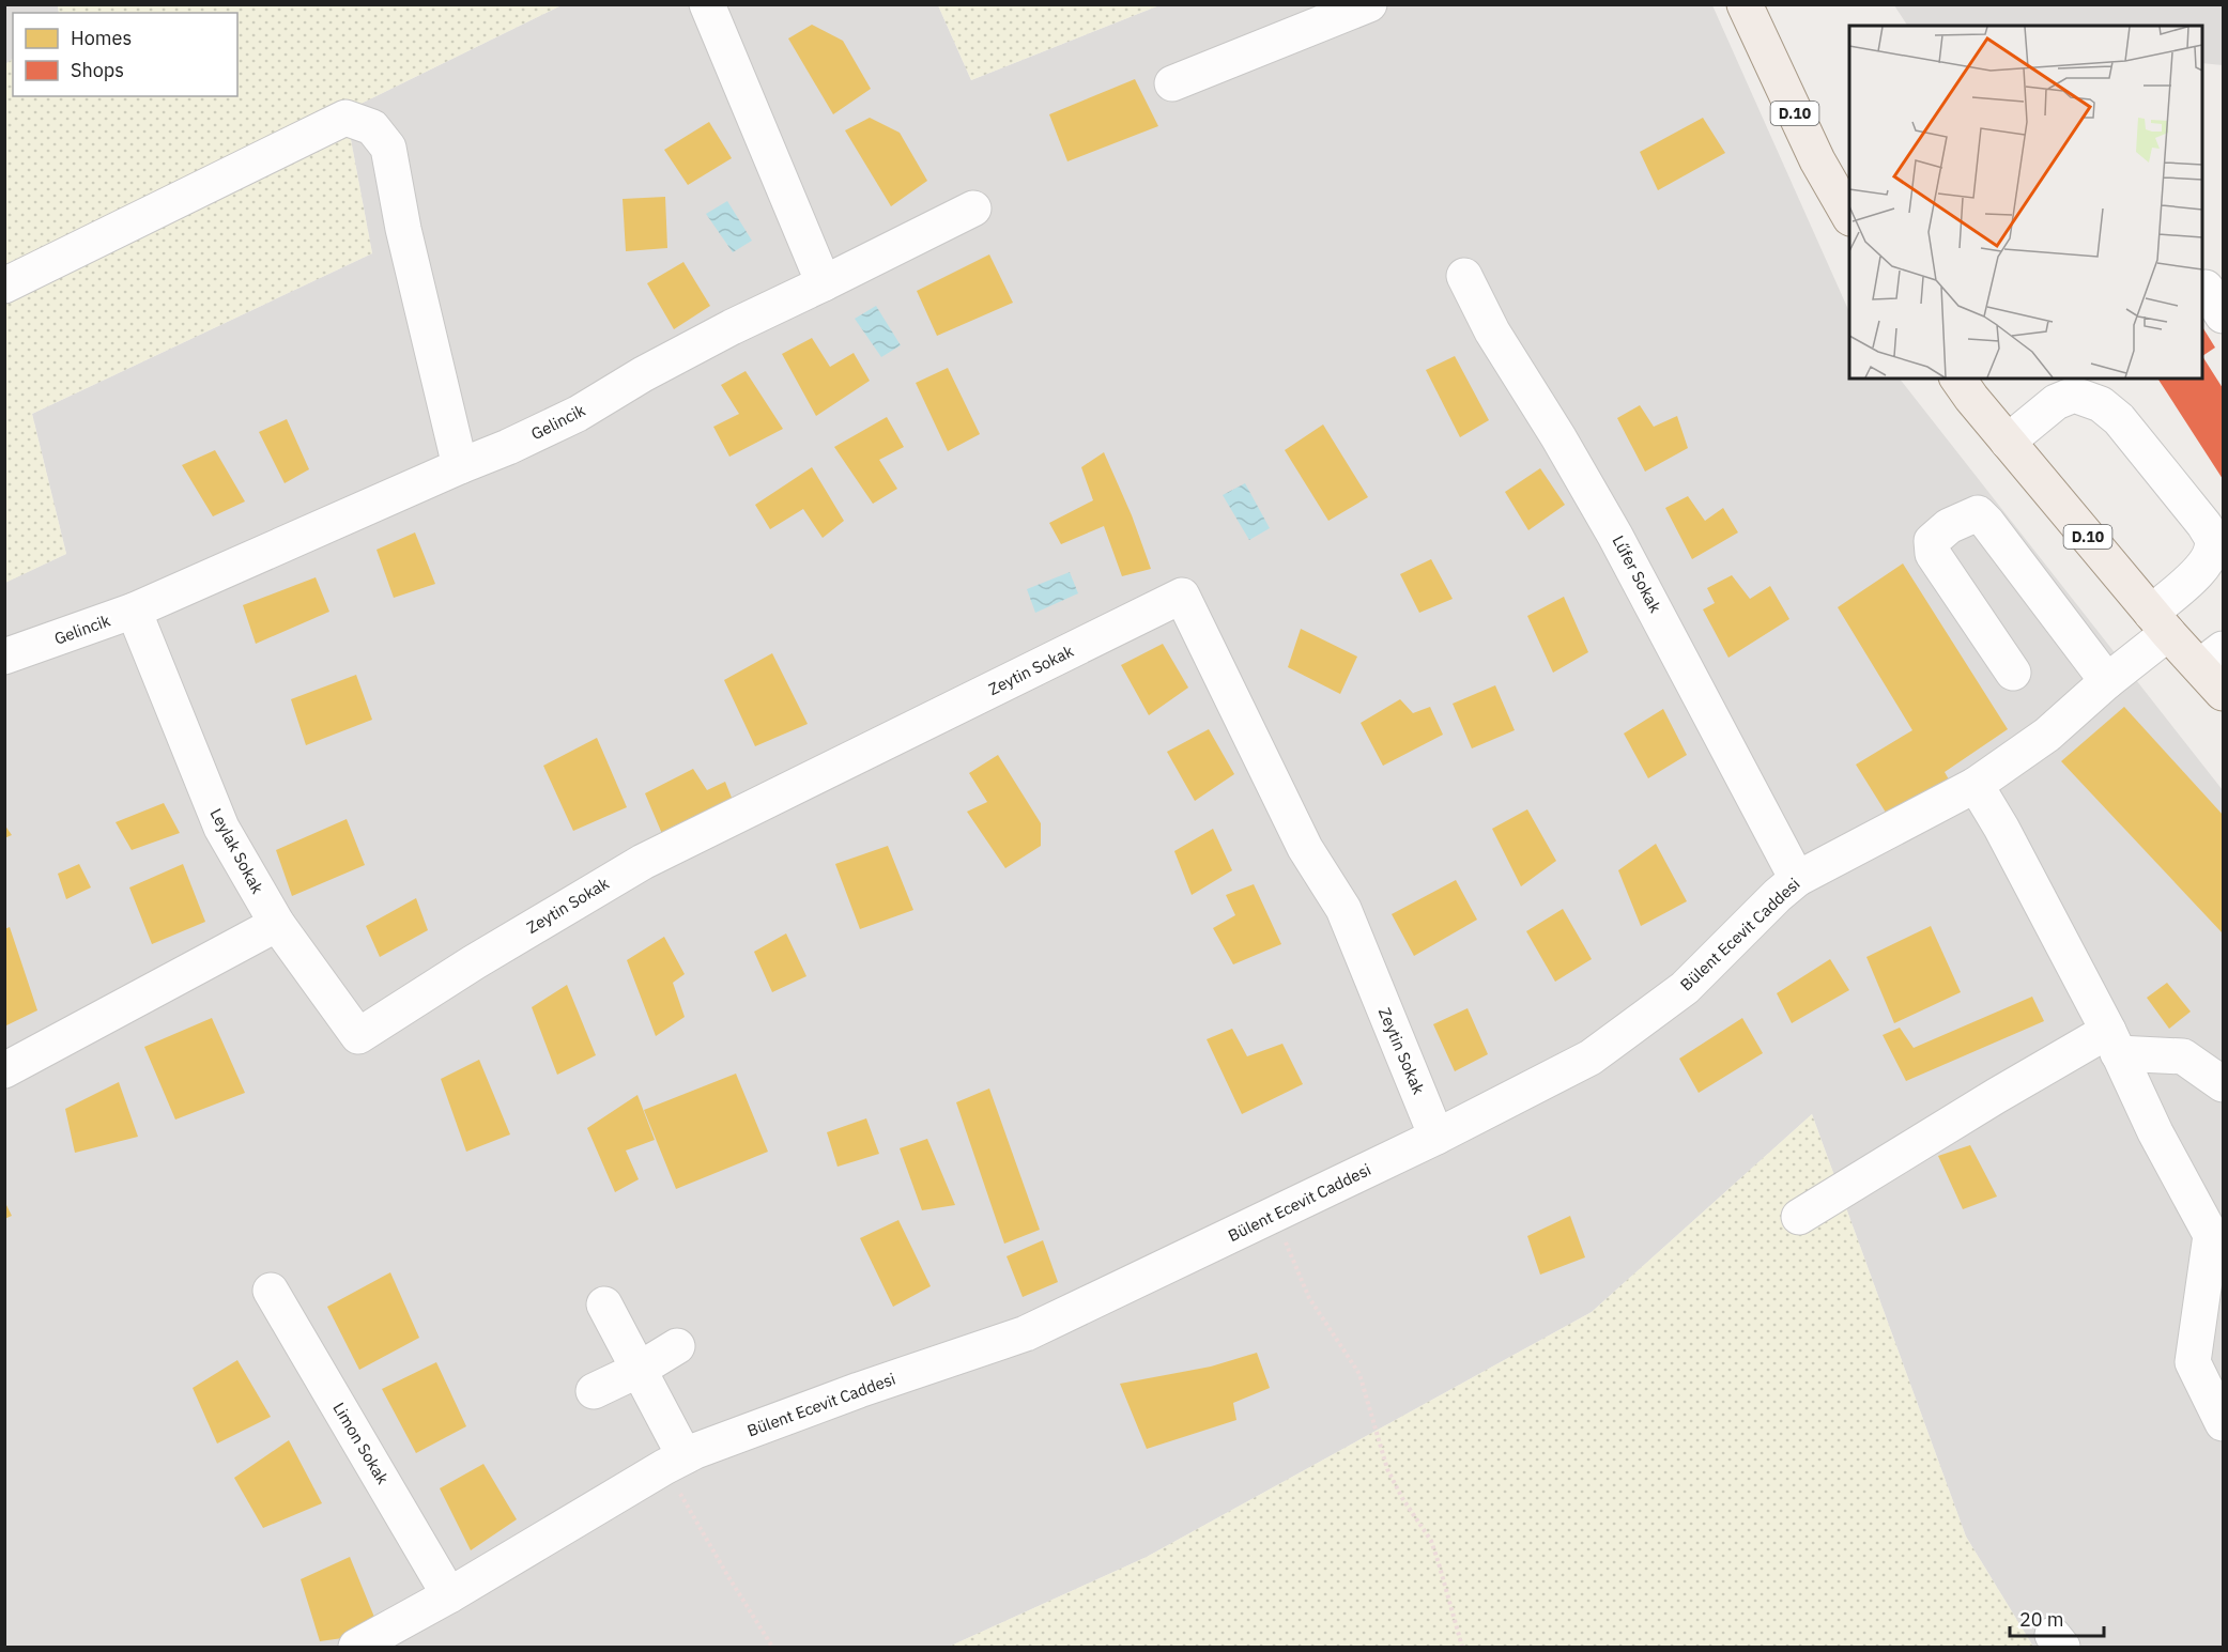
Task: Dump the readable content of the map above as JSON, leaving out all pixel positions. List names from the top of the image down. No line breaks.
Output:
{"streets":{"main road":["D.10"],"street":["Gelincik","Lűfer Sokak","Zeytin Sokak","Leylak Sokak","Bülent Ecevit Caddesi","Limon Sokak"]},"crossings":[["D.10","Bülent Ecevit Caddesi"],["Gelincik","Leylak Sokak"],["Lűfer Sokak","Bülent Ecevit Caddesi"],["Zeytin Sokak","Leylak Sokak"],["Zeytin Sokak","Bülent Ecevit Caddesi"],["Bülent Ecevit Caddesi","Limon Sokak"]],"legend":["Homes","Shops"],"scale_bar":"20 m"}
